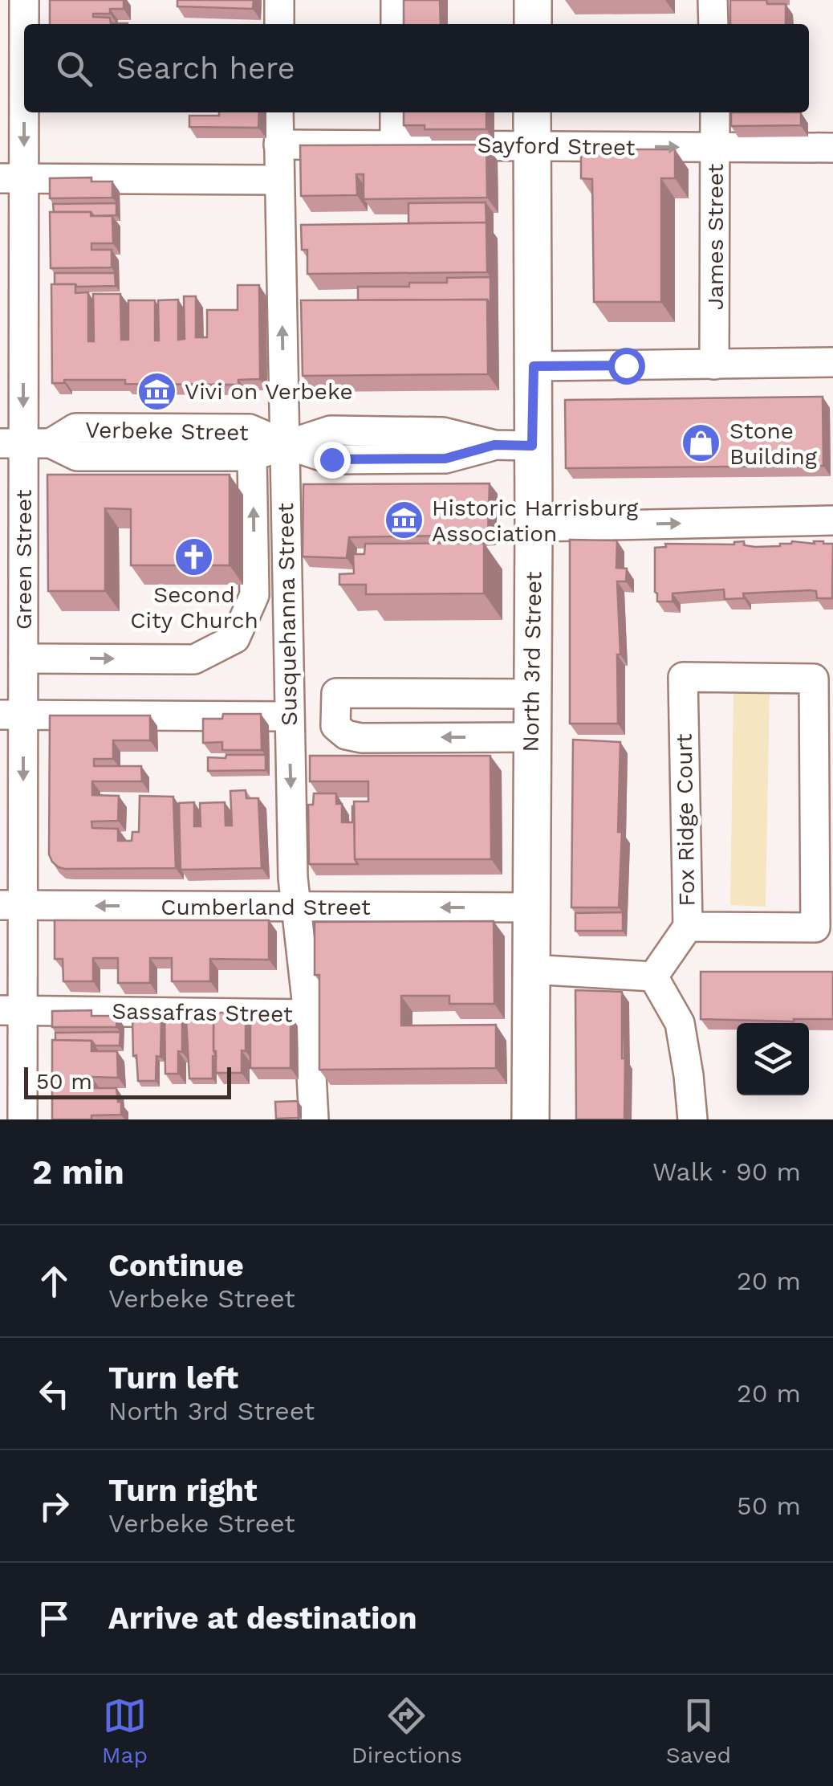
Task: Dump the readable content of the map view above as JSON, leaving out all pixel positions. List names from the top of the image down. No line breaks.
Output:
{"streets":{"main road":["North 3rd Street"],"street":["Sayford Street","James Street","Verbeke Street","Green Street","Susquehanna Street","Fox Ridge Court","Cumberland Street","Sassafras Street"]},"crossings":[["Sayford Street","James Street"],["Sayford Street","Susquehanna Street"],["Sayford Street","North 3rd Street"],["Verbeke Street","Green Street"],["Verbeke Street","Susquehanna Street"],["Verbeke Street","North 3rd Street"],["Green Street","Cumberland Street"],["Green Street","Sassafras Street"],["Susquehanna Street","Cumberland Street"],["Susquehanna Street","Sassafras Street"],["North 3rd Street","Cumberland Street"]],"one_way":["Green Street"],"places":{"museum":["Vivi on Verbeke","Historic Harrisburg Association"],"shop":["Stone Building"],"church":["Second City Church"]},"scale_bar":"50 m","page":{"search":"Search here","scale":"50 m","heading":["2 min","Walk · 90 m"],"list":[["Continue","Verbeke Street","20 m"],["Turn left","North 3rd Street","20 m"],["Turn right","Verbeke Street","50 m"],"Arrive at destination"],"nav":["Map","Directions","Saved"]}}
